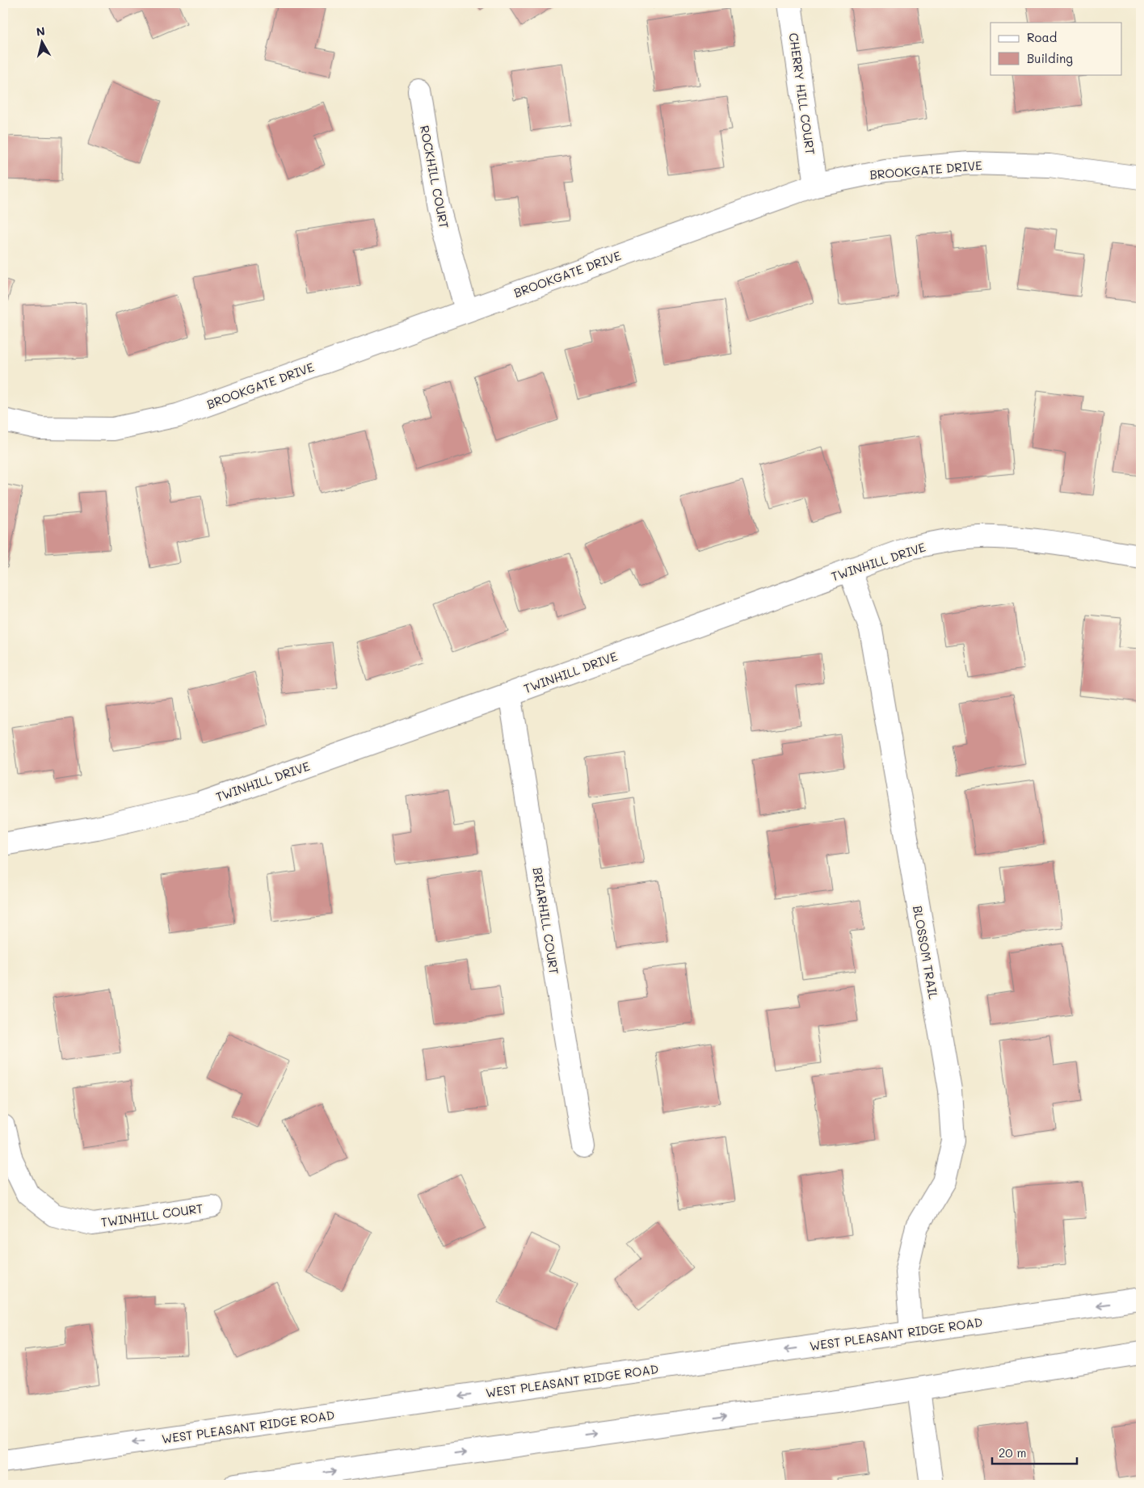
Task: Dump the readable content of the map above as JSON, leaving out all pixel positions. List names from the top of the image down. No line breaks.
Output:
{"streets":{"street":["CHERRY HILL COURT","BROOKGATE DRIVE","ROCKHILL COURT","TWINHILL DRIVE","BRIARHILL COURT","BLOSSOM TRAIL","TWINHILL COURT","WEST PLEASANT RIDGE ROAD"]},"crossings":[["CHERRY HILL COURT","BROOKGATE DRIVE"],["BROOKGATE DRIVE","ROCKHILL COURT"],["TWINHILL DRIVE","BRIARHILL COURT"],["TWINHILL DRIVE","BLOSSOM TRAIL"],["BLOSSOM TRAIL","WEST PLEASANT RIDGE ROAD"]],"legend":["Road","Building"],"scale_bar":"20 m","north":"top"}
